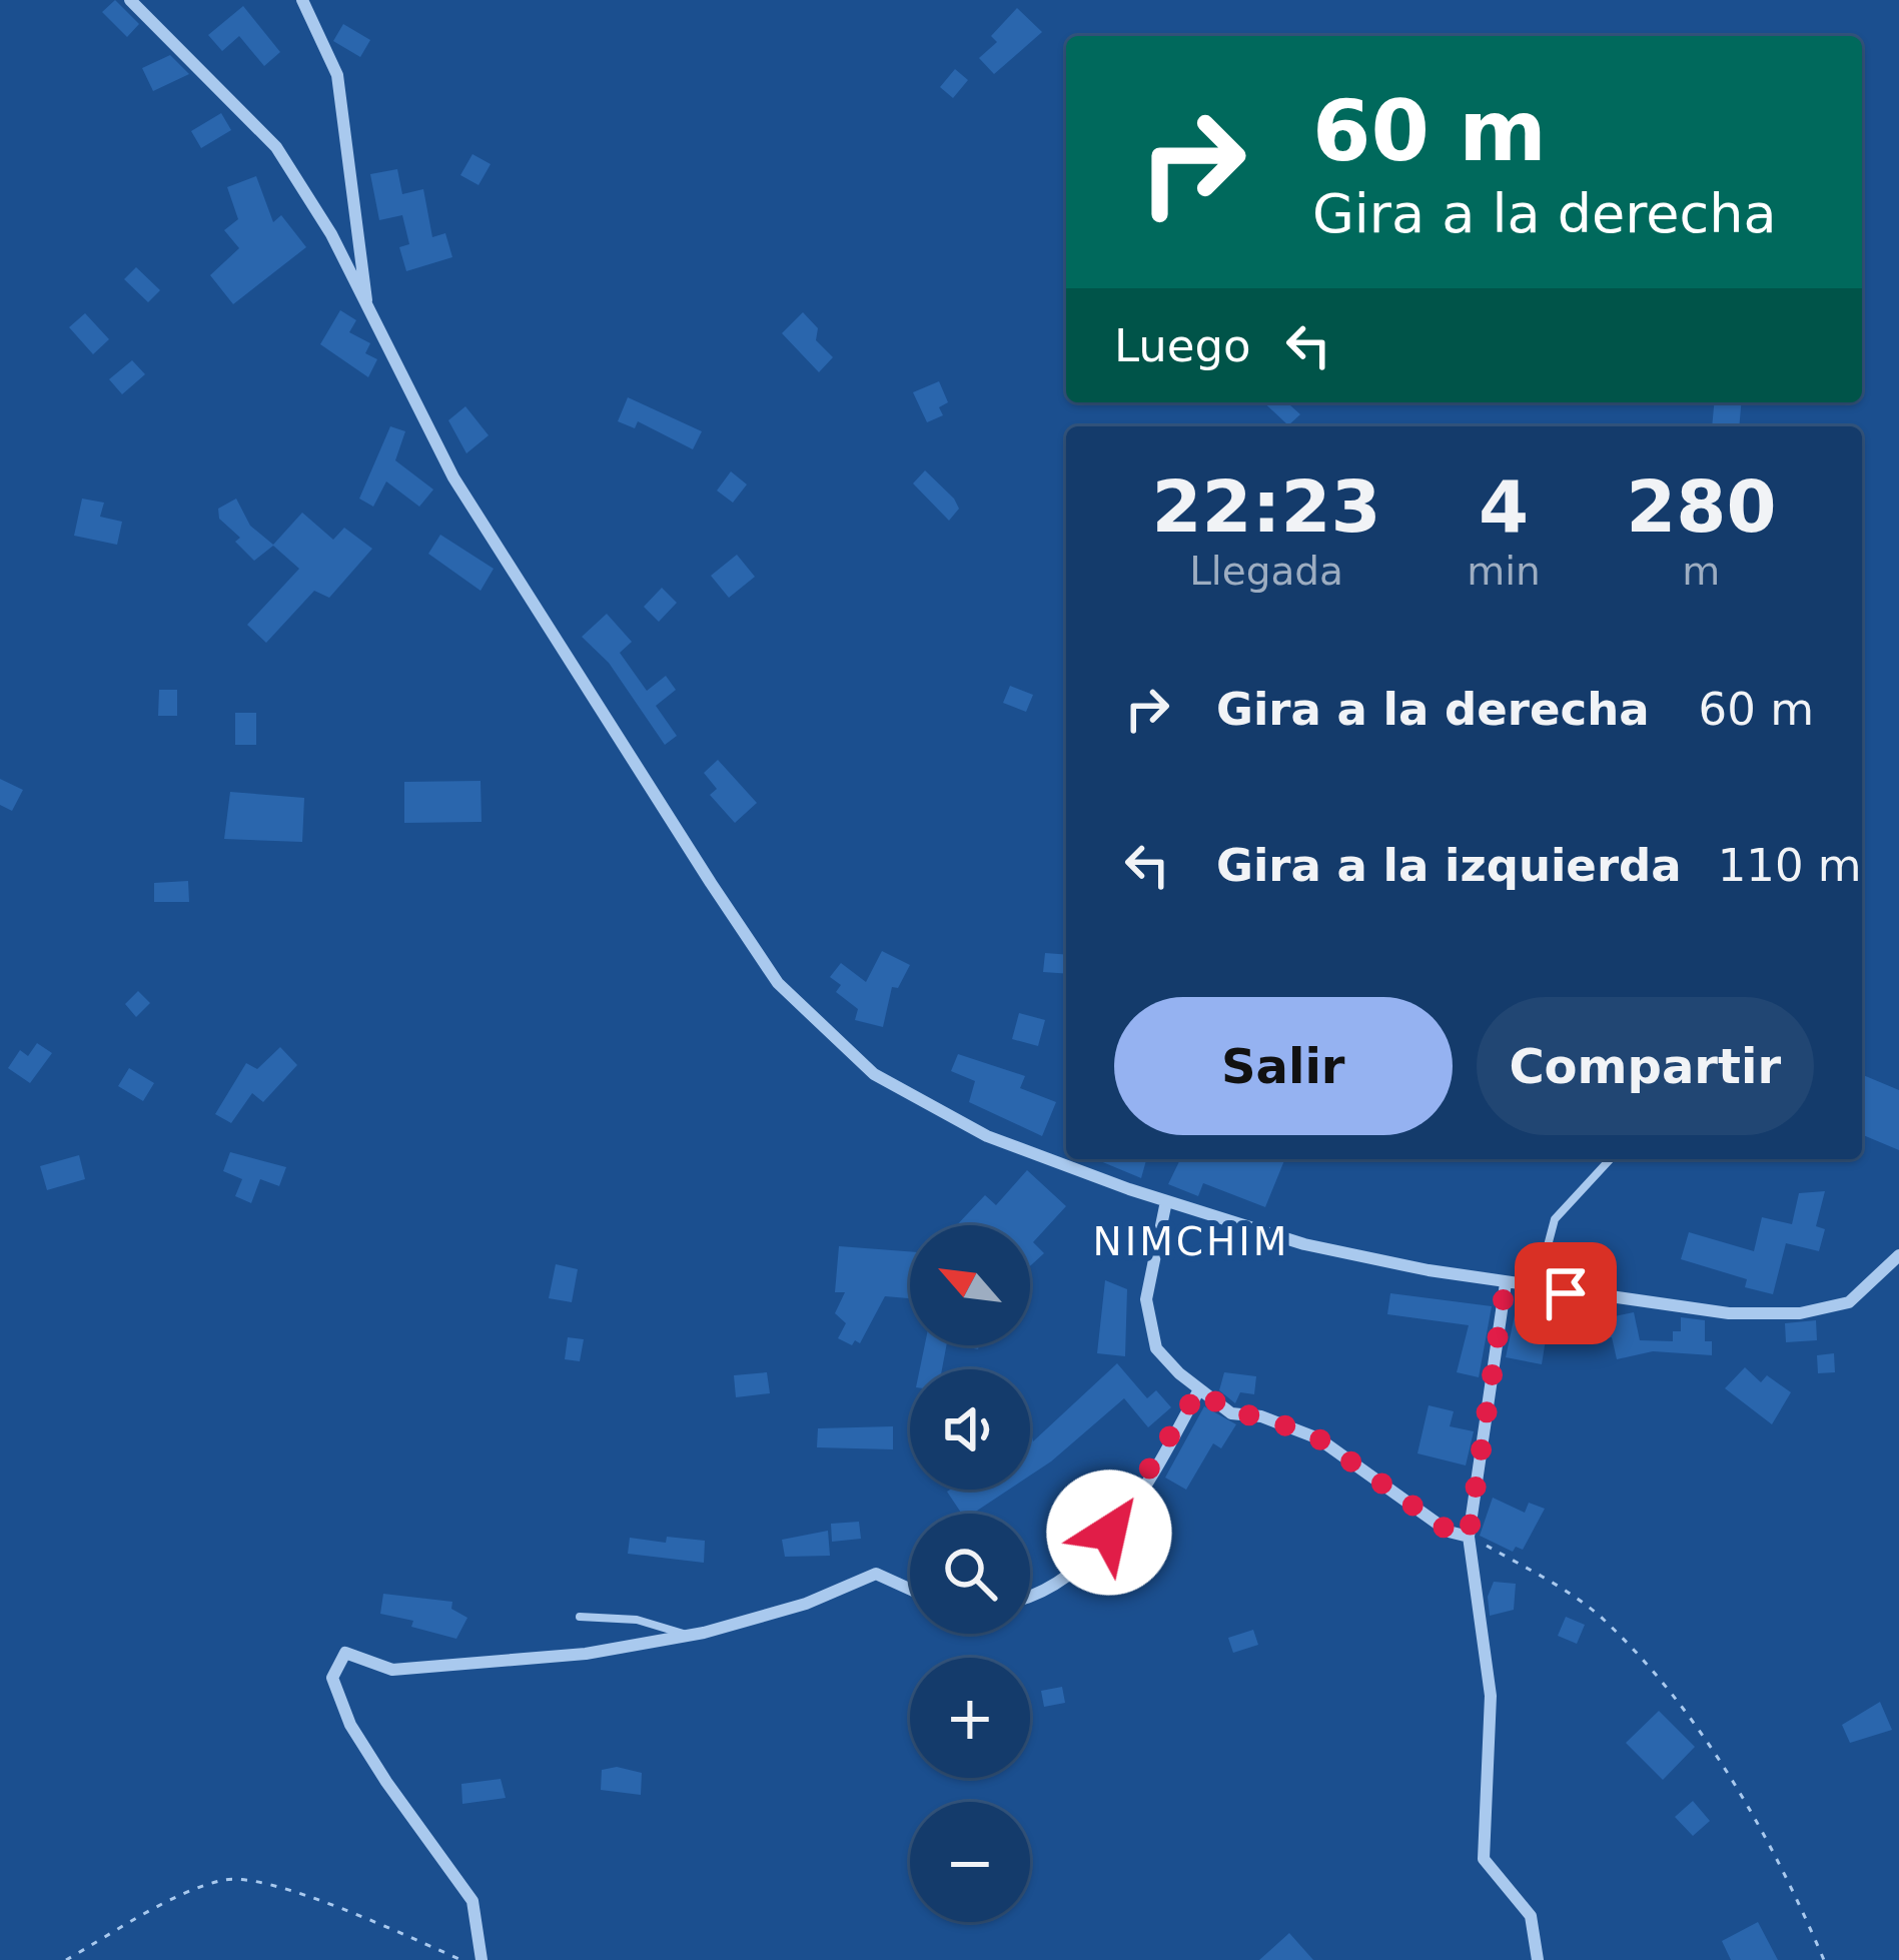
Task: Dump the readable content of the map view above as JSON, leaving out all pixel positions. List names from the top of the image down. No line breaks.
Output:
{"districts":["NIMCHIM"],"north":"top left","page":{"turn":["60 m","Gira a la derecha"],"then":"Luego","eta":["22:23","Llegada","4","min","280","m"],"list":[{"name":"Gira a la derecha","value":"60 m"},{"name":"Gira a la izquierda","value":"110 m"}],"buttons":["Salir","Compartir"],"map_buttons":["+","−"]}}
